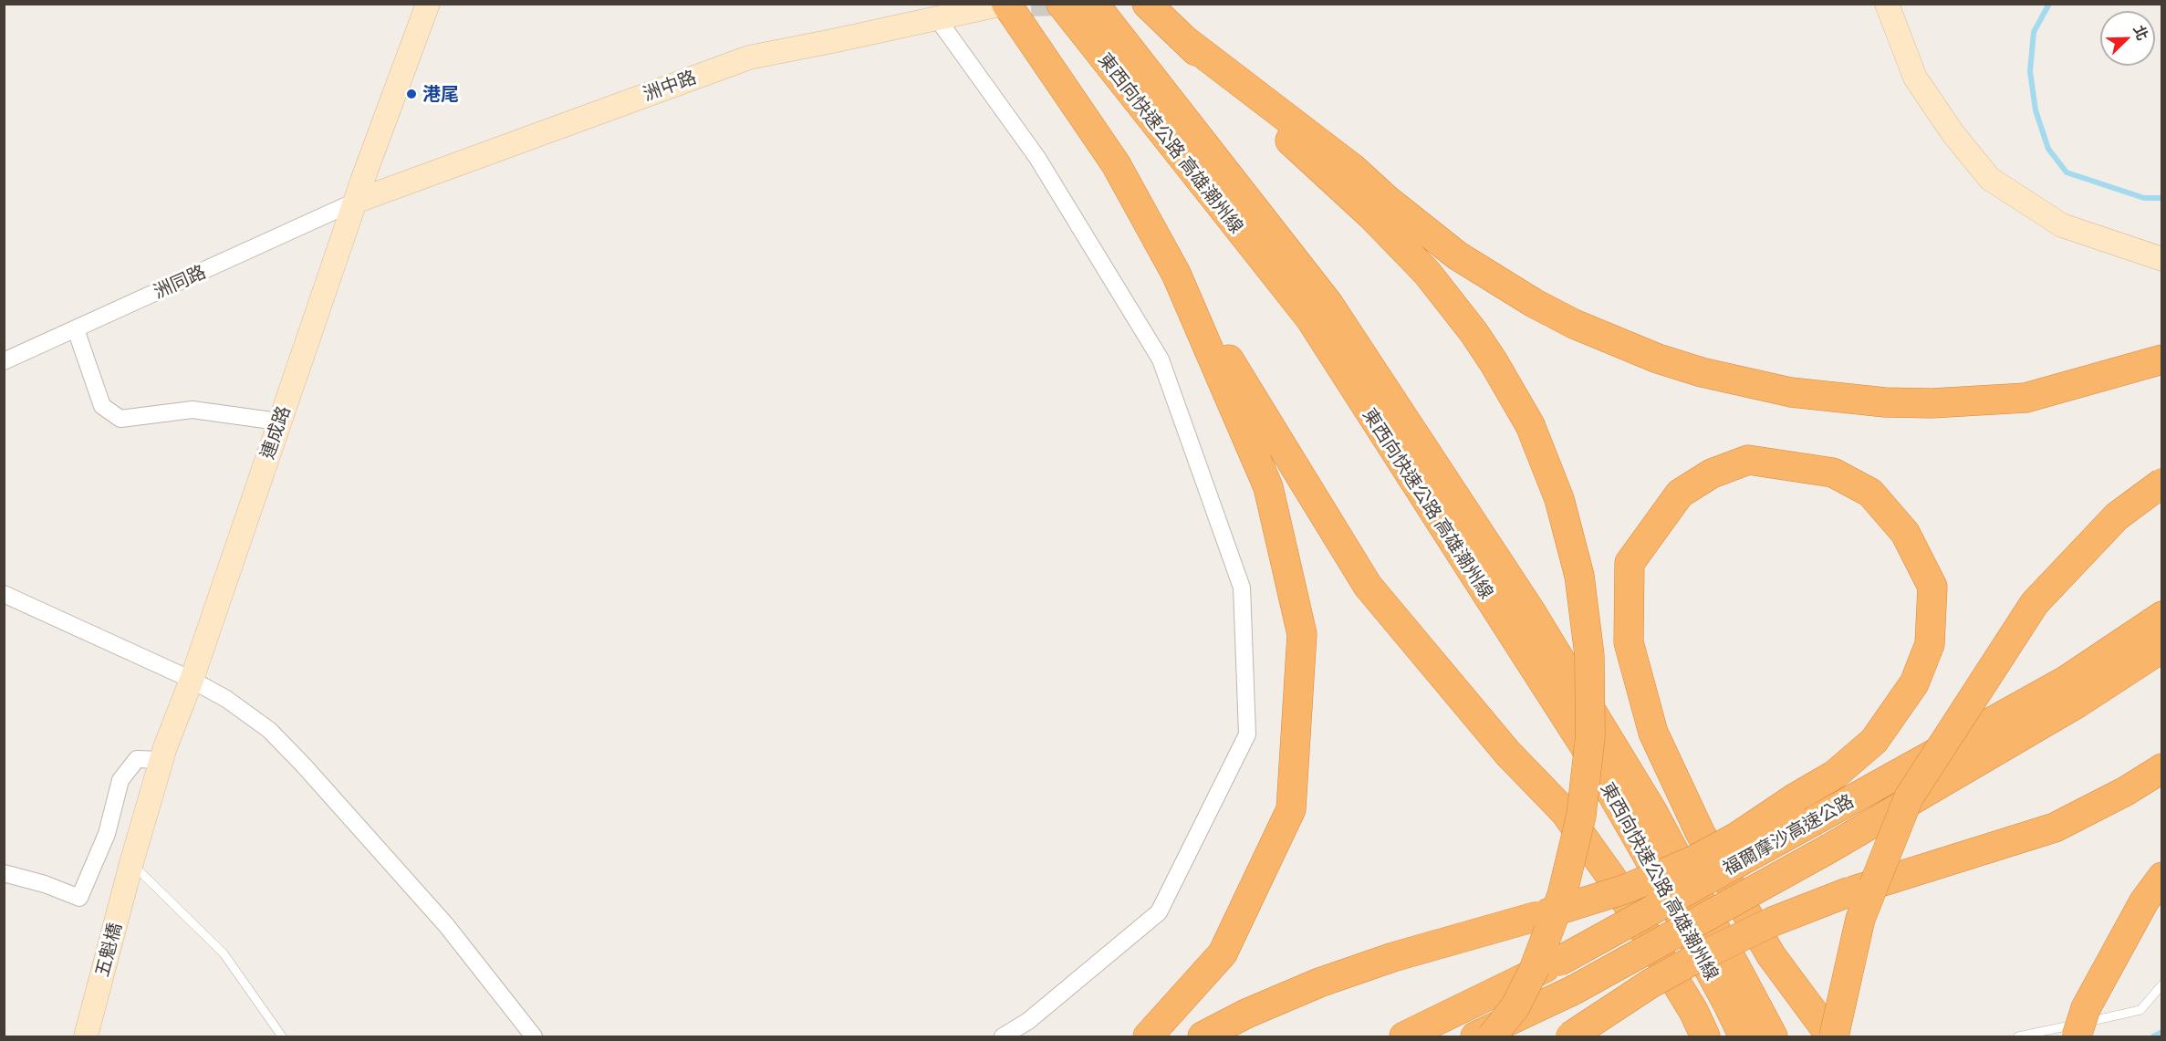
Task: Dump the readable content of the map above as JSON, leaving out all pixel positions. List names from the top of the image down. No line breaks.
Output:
{"streets":{"highway":["東西向快速公路 高雄潮州線","福爾摩沙高速公路"],"main road":["洲中路","連成路","五魁橋"],"street":["洲同路"]},"crossings":[["洲中路","洲同路"],["洲中路","連成路"],["洲同路","連成路"],["連成路","五魁橋"]],"places":["港尾"],"north":"top right"}
